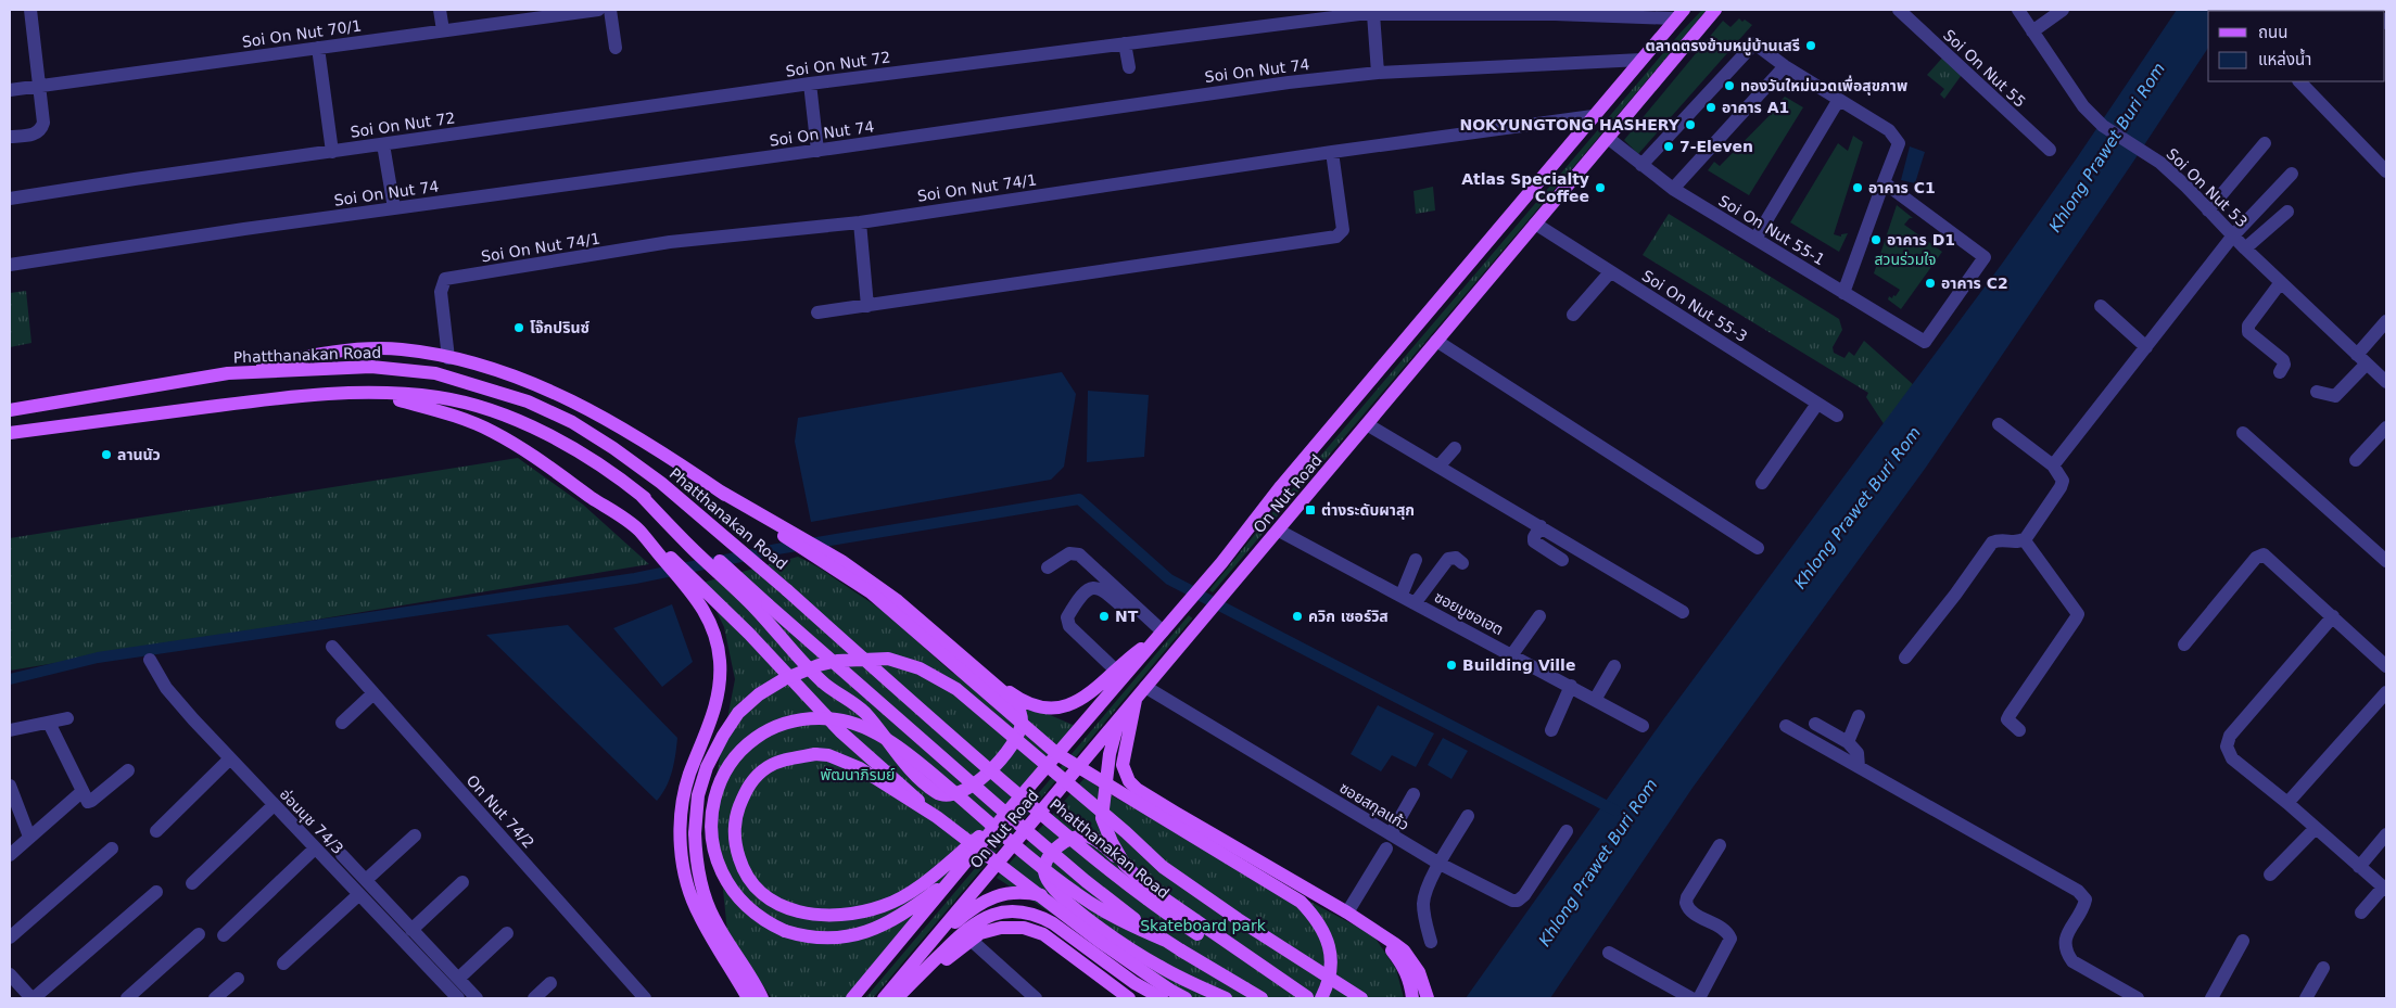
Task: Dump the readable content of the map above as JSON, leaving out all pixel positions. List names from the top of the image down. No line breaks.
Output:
{"streets":{"main road":["Phatthanakan Road","On Nut Road"],"street":["Soi On Nut 70/1","Soi On Nut 72","Soi On Nut 55","Soi On Nut 74","Soi On Nut 74/1","Soi On Nut 53","Soi On Nut 55-1","Soi On Nut 55-3","ซอยมูซอเฮต","ซอยสกุลแก้ว","On Nut 74/2","อ่อนนุช 74/3"]},"crossings":[["Soi On Nut 72","On Nut Road"],["Soi On Nut 74","On Nut Road"],["Soi On Nut 74/1","On Nut Road"],["Soi On Nut 55-1","On Nut Road"],["Soi On Nut 55-3","On Nut Road"],["On Nut Road","ซอยมูซอเฮต"],["On Nut Road","ซอยสกุลแก้ว"]],"water":["Khlong Prawet Buri Rom"],"parks":["สวนร่วมใจ","พัฒนาภิรมย์","Skateboard park"],"places":{"other":["ตลาดตรงข้ามหมู่บ้านเสรี","ทองวันใหม่นวดเพื่อสุขภาพ","อาคาร A1","NOKYUNGTONG HASHERY","7-Eleven","Atlas Specialty Coffee","อาคาร C1","อาคาร D1","อาคาร C2","โจ๊กปรินซ์","ลานนัว","NT","ควิก เซอร์วิส","Building Ville"],"transit":["ต่างระดับผาสุก"]},"legend":["ถนน","แหล่งน้ำ"]}
